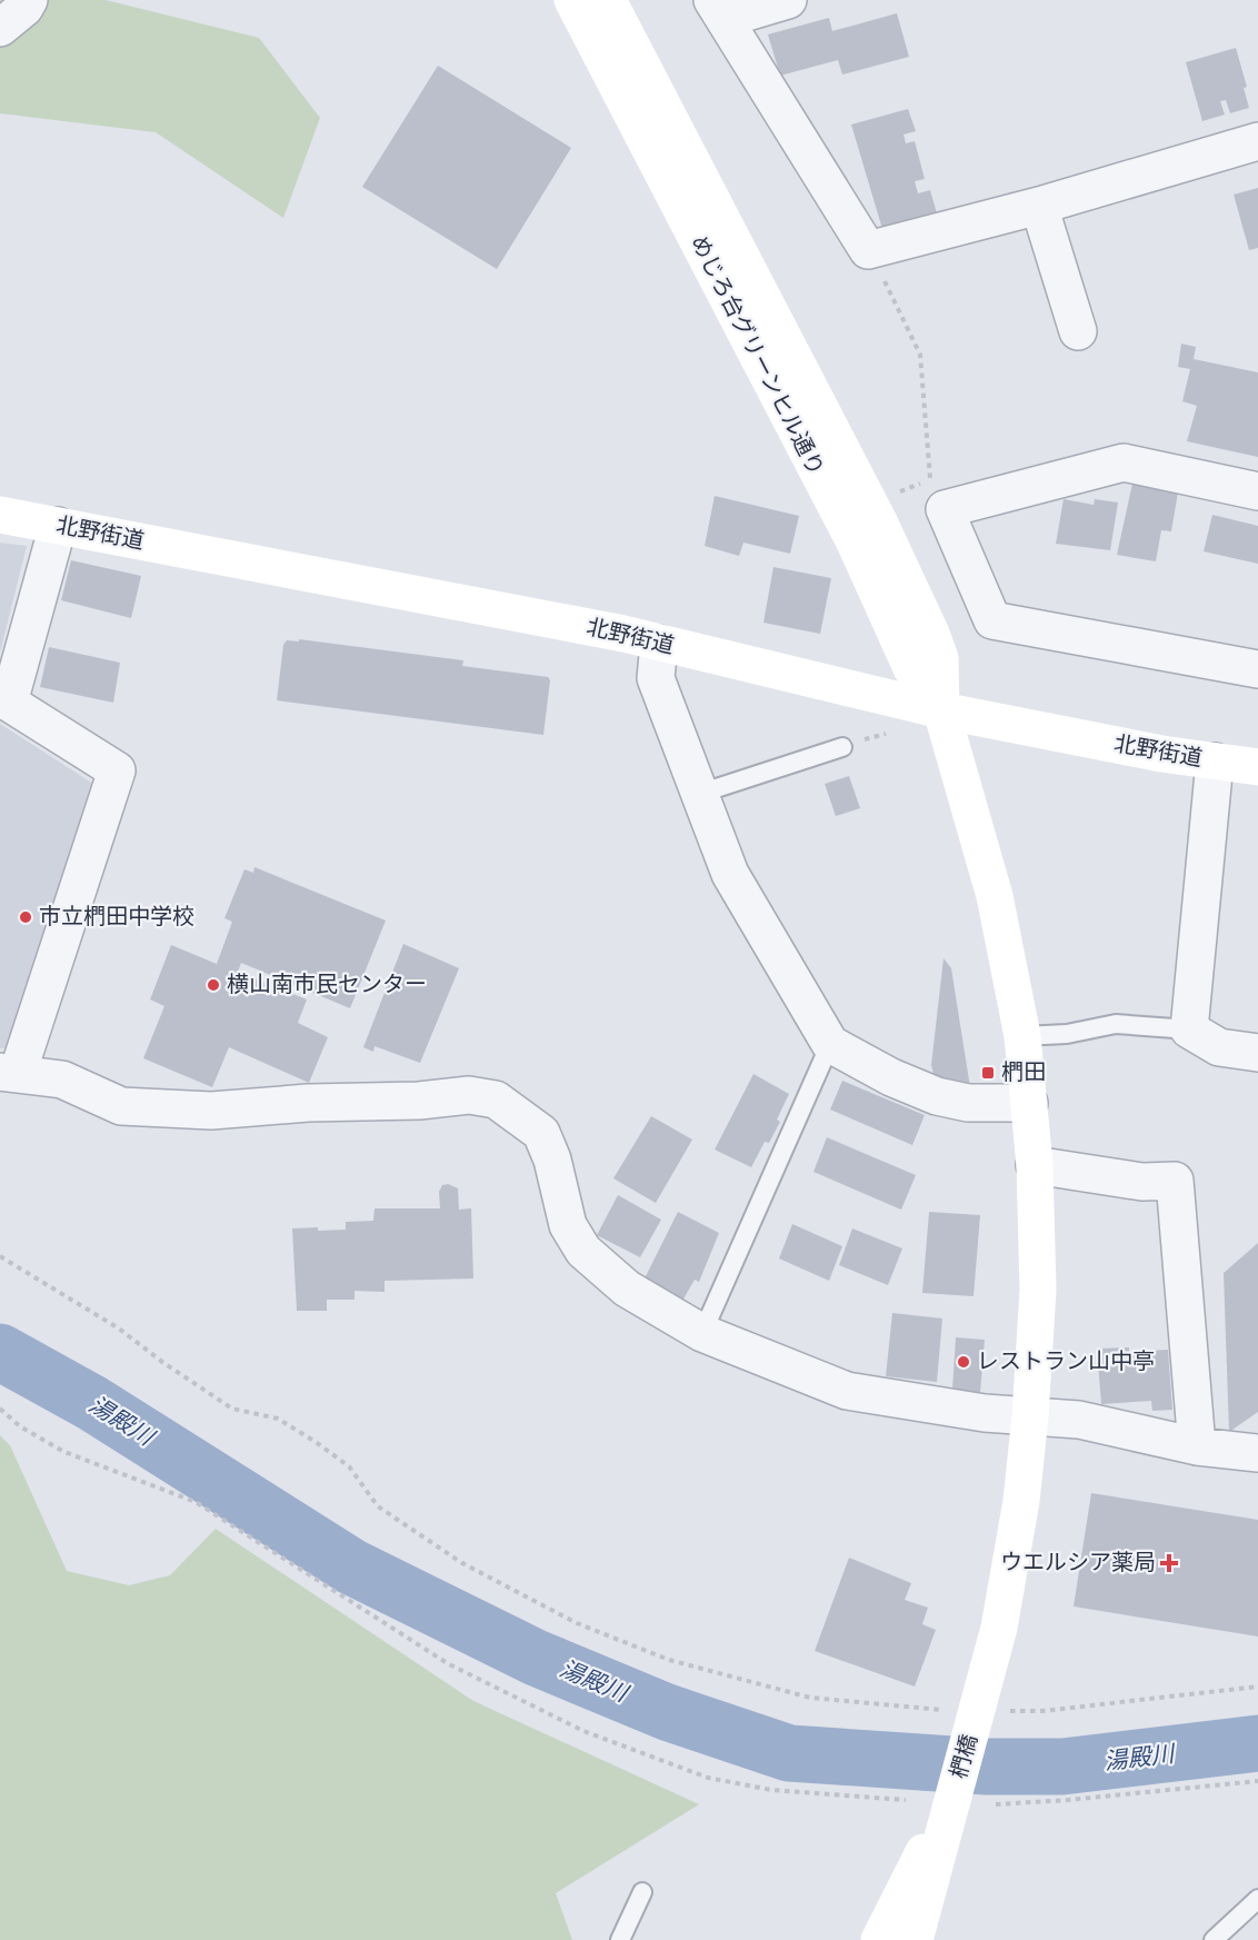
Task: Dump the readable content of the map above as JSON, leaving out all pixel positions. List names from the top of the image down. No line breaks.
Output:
{"streets":{"street":["めじろ台グリーンヒル通り","北野街道","椚橋"]},"crossings":[["めじろ台グリーンヒル通り","北野街道"],["めじろ台グリーンヒル通り","椚橋"]],"water":["湯殿川"],"places":{"other":["市立椚田中学校","横山南市民センター","レストラン山中亭"],"transit":["椚田"],"health":["ウエルシア薬局"]}}
